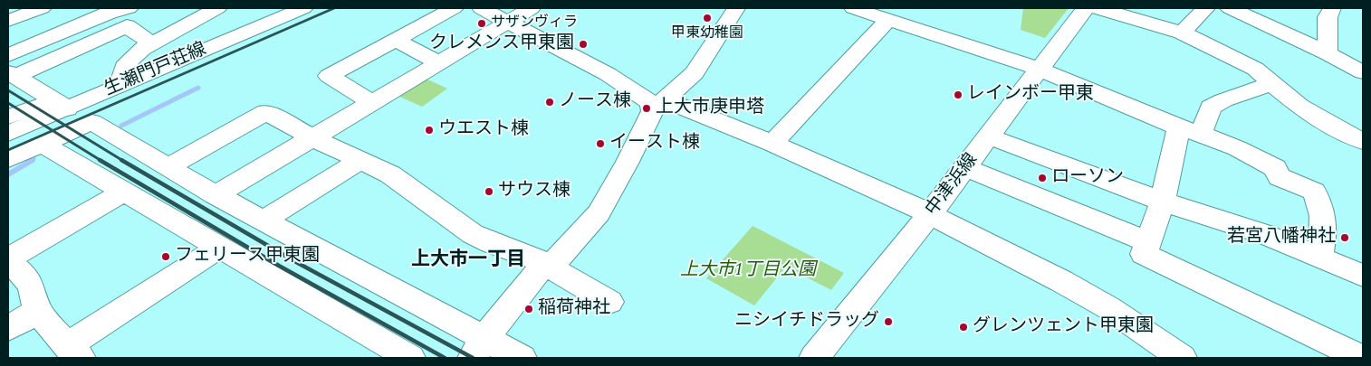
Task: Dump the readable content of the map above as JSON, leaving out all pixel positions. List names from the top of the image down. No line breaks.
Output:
{"streets":{"street":["生瀬門戸荘線","中津浜線"]},"districts":["上大市一丁目"],"parks":["上大市1丁目公園"],"places":["甲東幼稚園","サザンヴィラ","クレメンス甲東園","レインボー甲東","ノース棟","上大市庚申塔","ウエスト棟","イースト棟","ローソン","サウス棟","若宮八幡神社","フェリース甲東園","稲荷神社","ニシイチドラッグ","グレンツェント甲東園"]}
